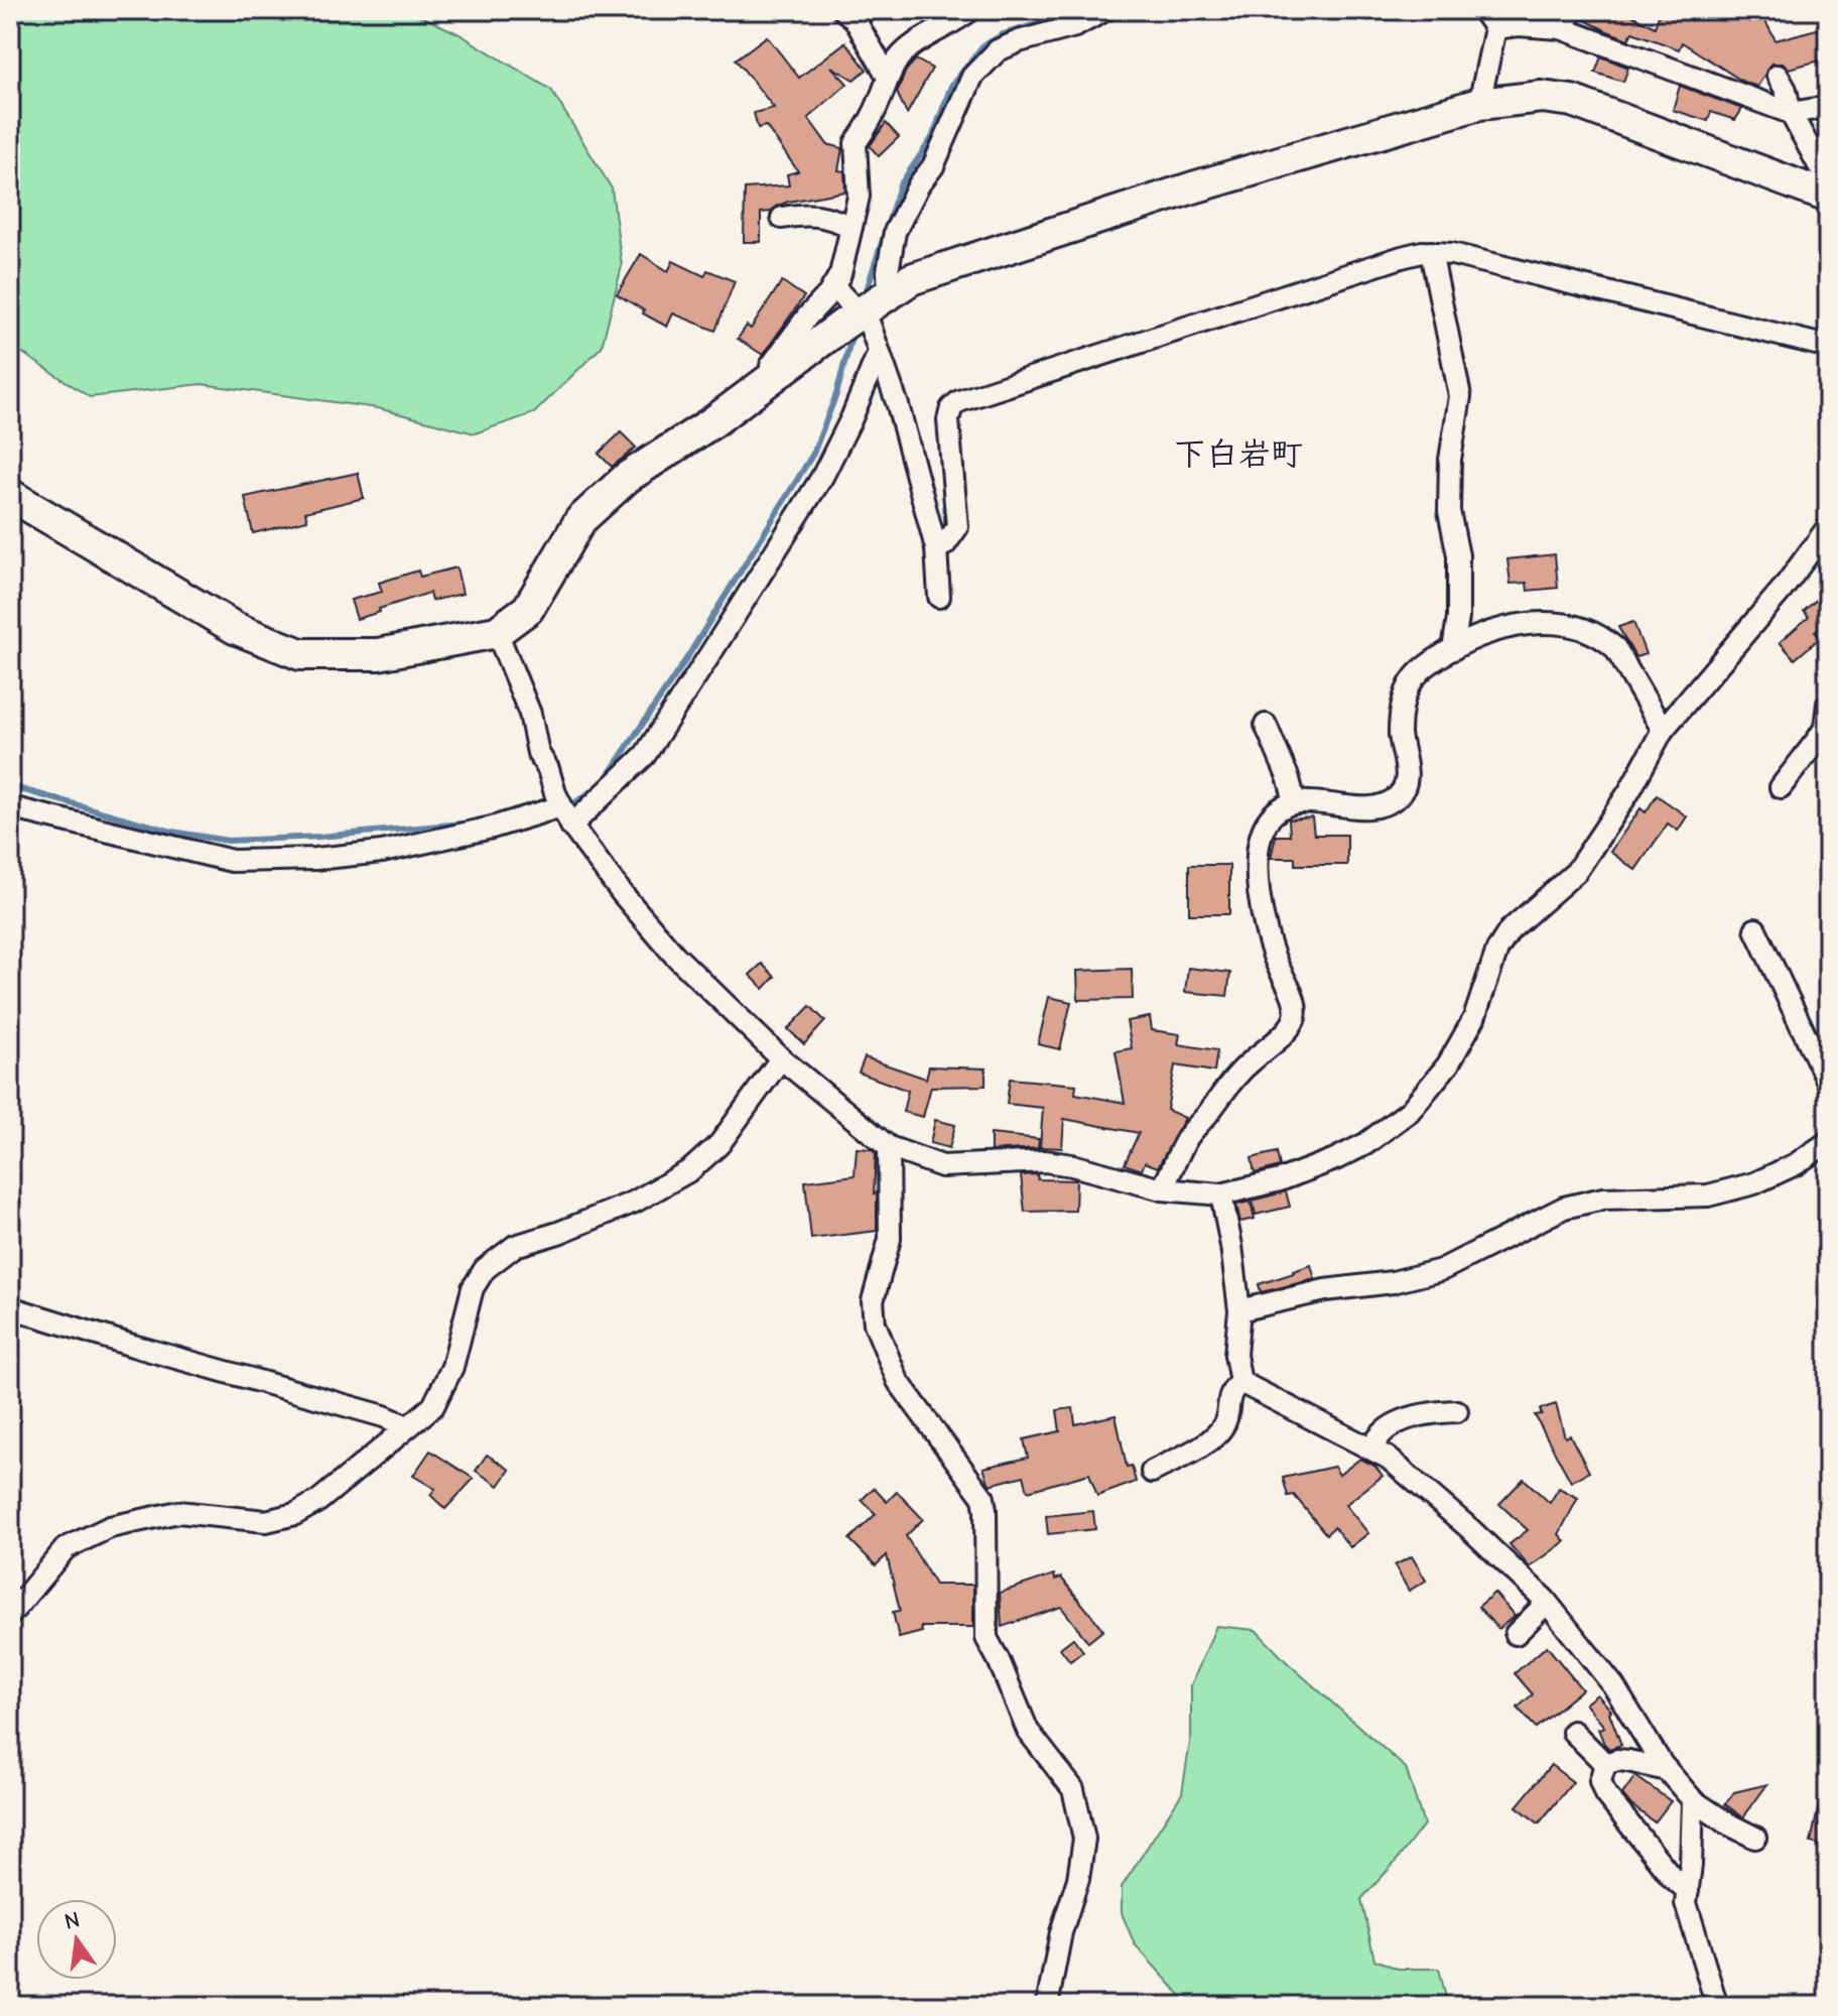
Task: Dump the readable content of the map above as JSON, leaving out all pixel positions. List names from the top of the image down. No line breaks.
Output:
{"districts":["下白岩町"],"north":"top"}
